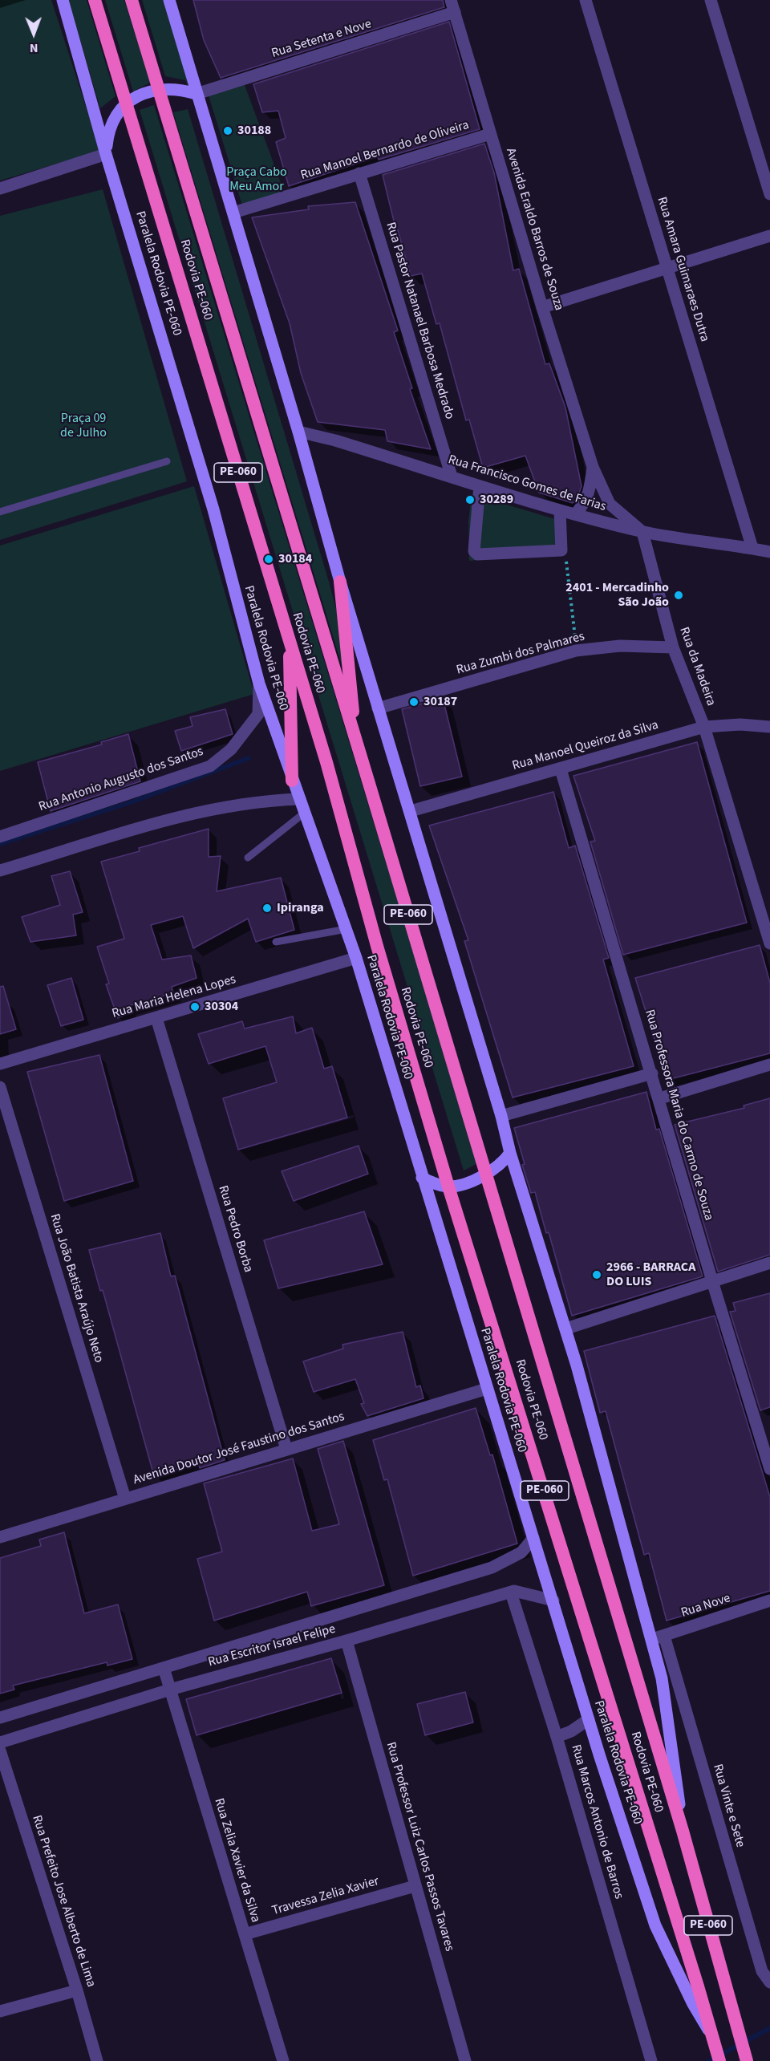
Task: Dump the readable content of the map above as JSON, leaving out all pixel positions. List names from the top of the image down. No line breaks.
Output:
{"streets":{"highway":["Rodovia PE-060","PE-060"],"main road":["Paralela Rodovia PE-060"],"street":["Rua Setenta e Nove","Rua Manoel Bernardo de Oliveira","Avenida Eraldo Barros de Souza","Rua Amara Guimaraes Dutra","Rua Pastor Natanael Barbosa Medrado","Rua Francisco Gomes de Farias","Rua Zumbi dos Palmares","Rua da Madeira","Rua Manoel Queiroz da Silva","Rua Antonio Augusto dos Santos","Rua Maria Helena Lopes","Rua Professora Maria do Carmo de Souza","Rua Pedro Borba","Rua João Batista Araújo Neto","Avenida Doutor José Faustino dos Santos","Rua Nove","Rua Escritor Israel Felipe","Rua Vinte e Sete","Rua Marcos Antonio de Barros","Rua Professor Luiz Carlos Passos Tavares","Rua Zelia Xavier da Silva","Travessa Zelia Xavier","Rua Prefeito Jose Alberto de Lima"]},"crossings":[["Rua Setenta e Nove","Avenida Eraldo Barros de Souza"],["Rua Setenta e Nove","PE-060"],["Rua Manoel Bernardo de Oliveira","Avenida Eraldo Barros de Souza"],["Rua Manoel Bernardo de Oliveira","Rua Pastor Natanael Barbosa Medrado"],["Rua Manoel Bernardo de Oliveira","PE-060"],["Avenida Eraldo Barros de Souza","Rua Francisco Gomes de Farias"],["Avenida Eraldo Barros de Souza","Rua da Madeira"],["Rua Amara Guimaraes Dutra","Rua Francisco Gomes de Farias"],["Paralela Rodovia PE-060","Rodovia PE-060"],["Paralela Rodovia PE-060","Rua Antonio Augusto dos Santos"],["Paralela Rodovia PE-060","Rua Maria Helena Lopes"],["Paralela Rodovia PE-060","Avenida Doutor José Faustino dos Santos"],["Paralela Rodovia PE-060","Rua Escritor Israel Felipe"],["Rodovia PE-060","PE-060"],["Rua Pastor Natanael Barbosa Medrado","Rua Francisco Gomes de Farias"],["PE-060","Rua Francisco Gomes de Farias"],["PE-060","Rua Zumbi dos Palmares"],["PE-060","Rua Manoel Queiroz da Silva"],["PE-060","Rua Nove"],["Rua Francisco Gomes de Farias","Rua da Madeira"],["Rua Zumbi dos Palmares","Rua da Madeira"],["Rua da Madeira","Rua Manoel Queiroz da Silva"],["Rua Manoel Queiroz da Silva","Rua Professora Maria do Carmo de Souza"],["Rua Maria Helena Lopes","Rua Pedro Borba"],["Rua Pedro Borba","Avenida Doutor José Faustino dos Santos"],["Rua João Batista Araújo Neto","Avenida Doutor José Faustino dos Santos"],["Rua Nove","Rua Vinte e Sete"],["Rua Escritor Israel Felipe","Rua Marcos Antonio de Barros"],["Rua Escritor Israel Felipe","Rua Professor Luiz Carlos Passos Tavares"],["Rua Escritor Israel Felipe","Rua Zelia Xavier da Silva"],["Rua Professor Luiz Carlos Passos Tavares","Travessa Zelia Xavier"],["Rua Zelia Xavier da Silva","Travessa Zelia Xavier"]],"parks":["Praça Cabo Meu Amor","Praça 09 de Julho"],"places":["30188","30289","30184","2401 - Mercadinho São João","30187","Ipiranga","30304","2966 - BARRACA DO LUIS"],"north":"bottom"}
